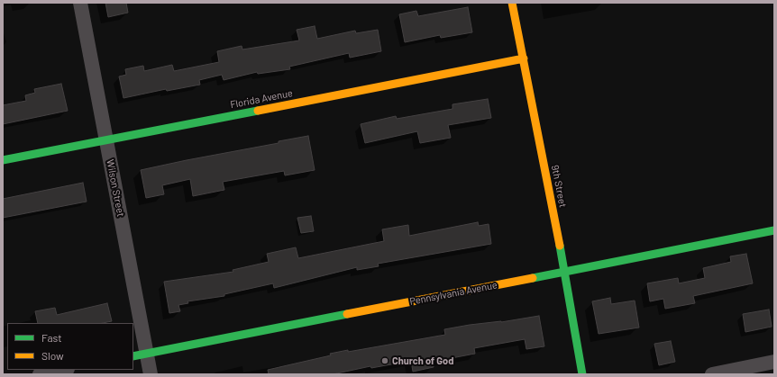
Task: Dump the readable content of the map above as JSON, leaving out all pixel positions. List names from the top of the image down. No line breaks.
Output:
{"streets":{"street":["Florida Avenue","9th Street","Wilson Street","Pennsylvania Avenue"]},"crossings":[["Florida Avenue","9th Street"],["Florida Avenue","Wilson Street"],["9th Street","Pennsylvania Avenue"],["Wilson Street","Pennsylvania Avenue"]],"places":["Church of God"],"legend":["Fast","Slow"]}
